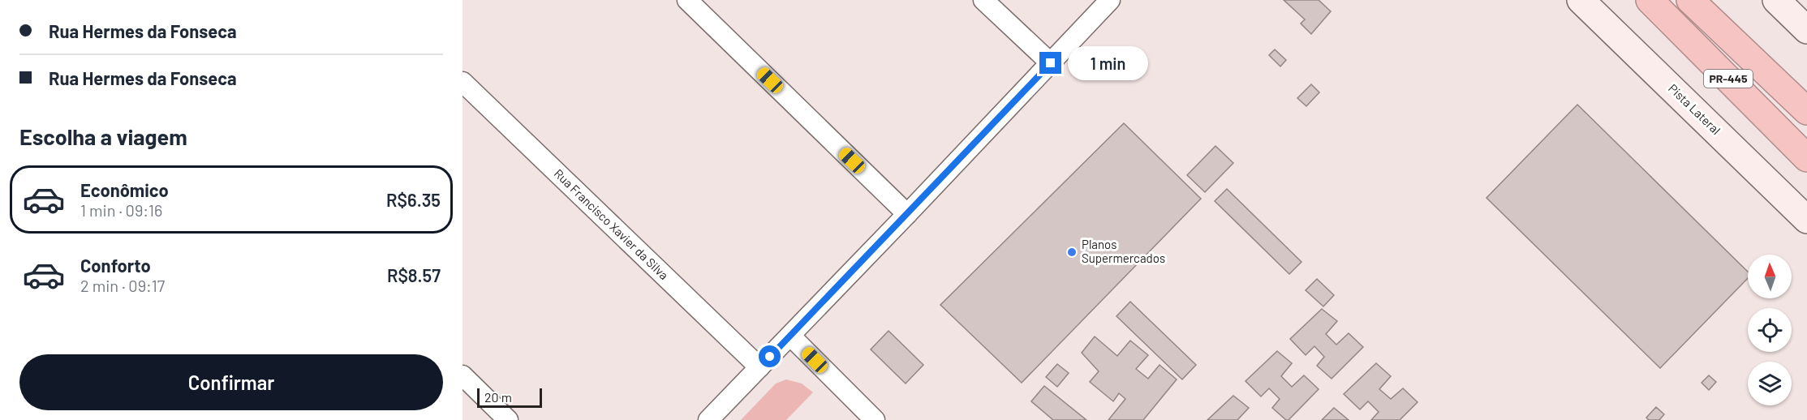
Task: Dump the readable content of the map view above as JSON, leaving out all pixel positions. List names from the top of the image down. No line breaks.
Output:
{"streets":{"highway":["PR-445"],"street":["Pista Lateral","Rua Francisco Xavier da Silva"]},"places":["Planos Supermercados"],"scale_bar":"20 m","north":"top","page":{"banner":["Rua Hermes da Fonseca","Rua Hermes da Fonseca"],"bubble":"1 min","heading":"Escolha a viagem","list":[{"name":"Econômico","note":"1 min · 09:16","value":"R$6.35"},{"name":"Conforto","note":"2 min · 09:17","value":"R$8.57"}],"buttons":"Confirmar","scale":"20 m"}}
